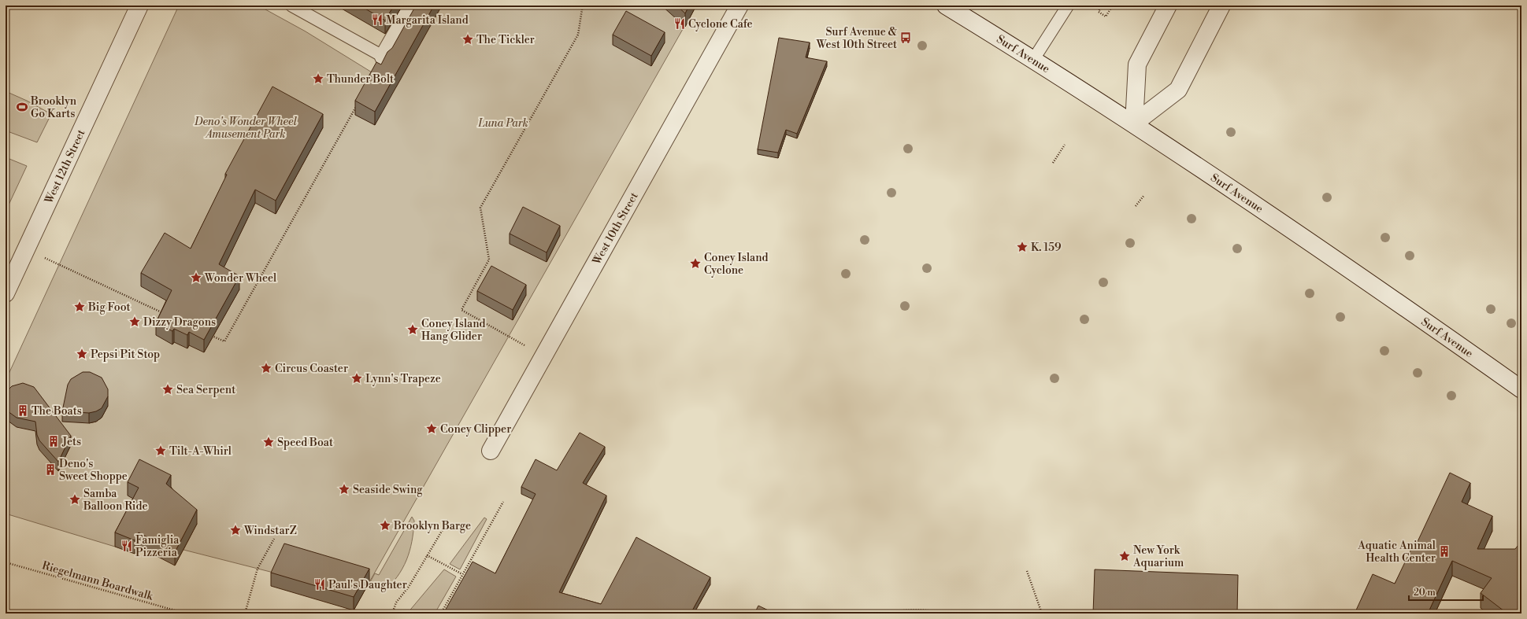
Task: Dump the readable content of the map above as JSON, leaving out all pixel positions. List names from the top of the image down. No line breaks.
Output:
{"streets":{"street":["Surf Avenue","West 12th Street","West 10th Street"],"path":["Riegelmann Boardwalk"]},"parks":["Deno's Wonder Wheel Amusement Park","Luna Park"],"places":{"restaurant":["Margarita Island","Cyclone Cafe","Famiglia Pizzeria","Paul's Daughter"],"bus stop":["Surf Avenue & West 10th Street"],"place":["The Tickler","Thunder Bolt","K. 159","Coney Island Cyclone","Wonder Wheel","Big Foot","Dizzy Dragons","Coney Island Hang Glider","Pepsi Pit Stop","Circus Coaster","Lynn's Trapeze","Sea Serpent","Coney Clipper","Speed Boat","Tilt-A-Whirl","Seaside Swing","Samba Balloon Ride","Brooklyn Barge","WindstarZ","New York Aquarium"],"sports":["Brooklyn Go Karts"],"building":["The Boats","Jets","Deno's Sweet Shoppe","Aquatic Animal Health Center"]},"scale_bar":"20 m"}
